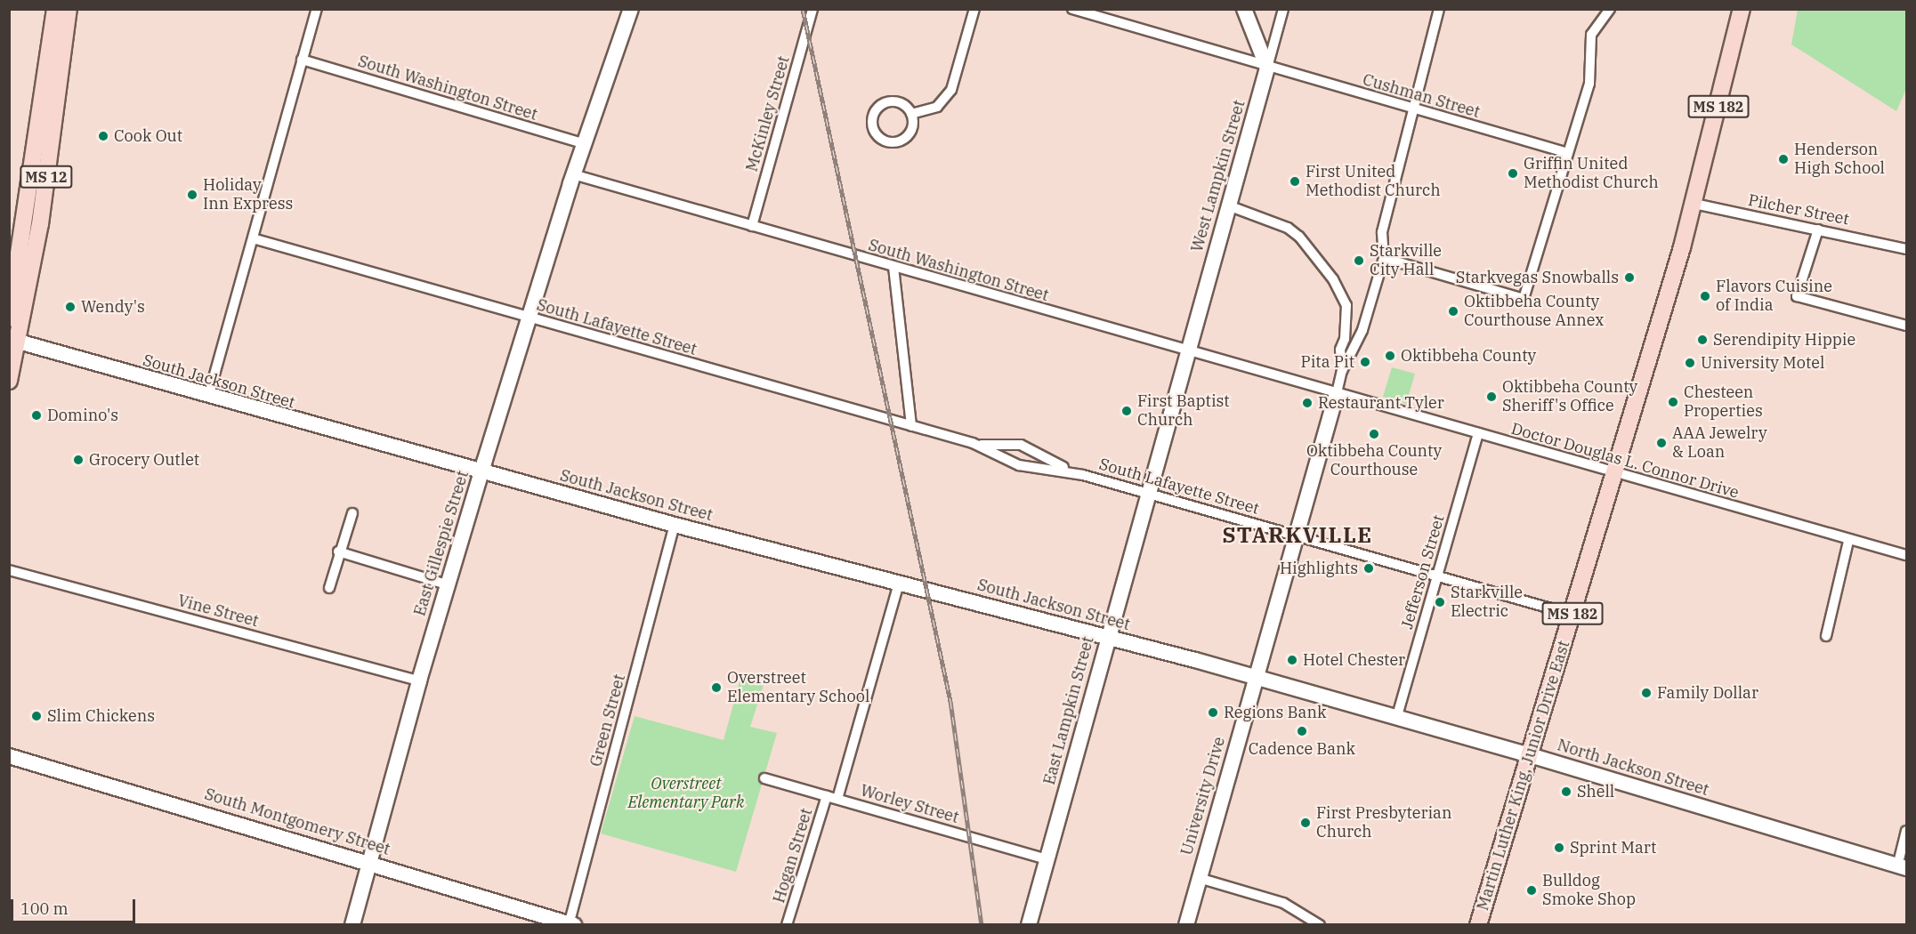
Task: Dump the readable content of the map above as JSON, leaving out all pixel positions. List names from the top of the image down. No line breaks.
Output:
{"streets":{"main road":["MS 182","MS 12","Martin Luther King, Junior Drive East"],"street":["South Washington Street","Cushman Street","McKinley Street","West Lampkin Street","Pilcher Street","South Lafayette Street","South Jackson Street","Doctor Douglas L. Connor Drive","East Gillespie Street","Jefferson Street","Vine Street","East Lampkin Street","Green Street","North Jackson Street","University Drive","Worley Street","South Montgomery Street","Hogan Street"]},"crossings":[["South Washington Street","McKinley Street"],["South Washington Street","West Lampkin Street"],["South Washington Street","Doctor Douglas L. Connor Drive"],["South Washington Street","East Gillespie Street"],["South Washington Street","East Lampkin Street"],["South Washington Street","University Drive"],["Cushman Street","West Lampkin Street"],["MS 182","Pilcher Street"],["MS 182","Doctor Douglas L. Connor Drive"],["MS 182","Martin Luther King, Junior Drive East"],["West Lampkin Street","East Lampkin Street"],["MS 12","South Jackson Street"],["South Lafayette Street","East Gillespie Street"],["South Lafayette Street","Jefferson Street"],["South Lafayette Street","East Lampkin Street"],["South Lafayette Street","Martin Luther King, Junior Drive East"],["South Lafayette Street","University Drive"],["South Jackson Street","East Gillespie Street"],["South Jackson Street","East Lampkin Street"],["South Jackson Street","Green Street"],["South Jackson Street","North Jackson Street"],["South Jackson Street","University Drive"],["Doctor Douglas L. Connor Drive","Jefferson Street"],["Doctor Douglas L. Connor Drive","Martin Luther King, Junior Drive East"],["Doctor Douglas L. Connor Drive","University Drive"],["East Gillespie Street","Vine Street"],["East Gillespie Street","South Montgomery Street"],["Jefferson Street","North Jackson Street"],["East Lampkin Street","Worley Street"],["Green Street","South Montgomery Street"],["North Jackson Street","Martin Luther King, Junior Drive East"],["North Jackson Street","University Drive"],["Worley Street","Hogan Street"]],"districts":["STARKVILLE"],"parks":["Overstreet Elementary Park"],"places":["Cook Out","Henderson High School","Griffin United Methodist Church","First United Methodist Church","Holiday Inn Express","Starkville City Hall","Starkvegas Snowballs","Flavors Cuisine of India","Wendy's","Oktibbeha County Courthouse Annex","Serendipity Hippie","Oktibbeha County","Pita Pit","University Motel","Oktibbeha County Sheriff's Office","Chesteen Properties","Restaurant Tyler","First Baptist Church","Domino's","Oktibbeha County Courthouse","AAA Jewelry & Loan","Grocery Outlet","Highlights","Starkville Electric","Hotel Chester","Overstreet Elementary School","Family Dollar","Regions Bank","Slim Chickens","Cadence Bank","Shell","First Presbyterian Church","Sprint Mart","Bulldog Smoke Shop"],"scale_bar":"100 m"}
